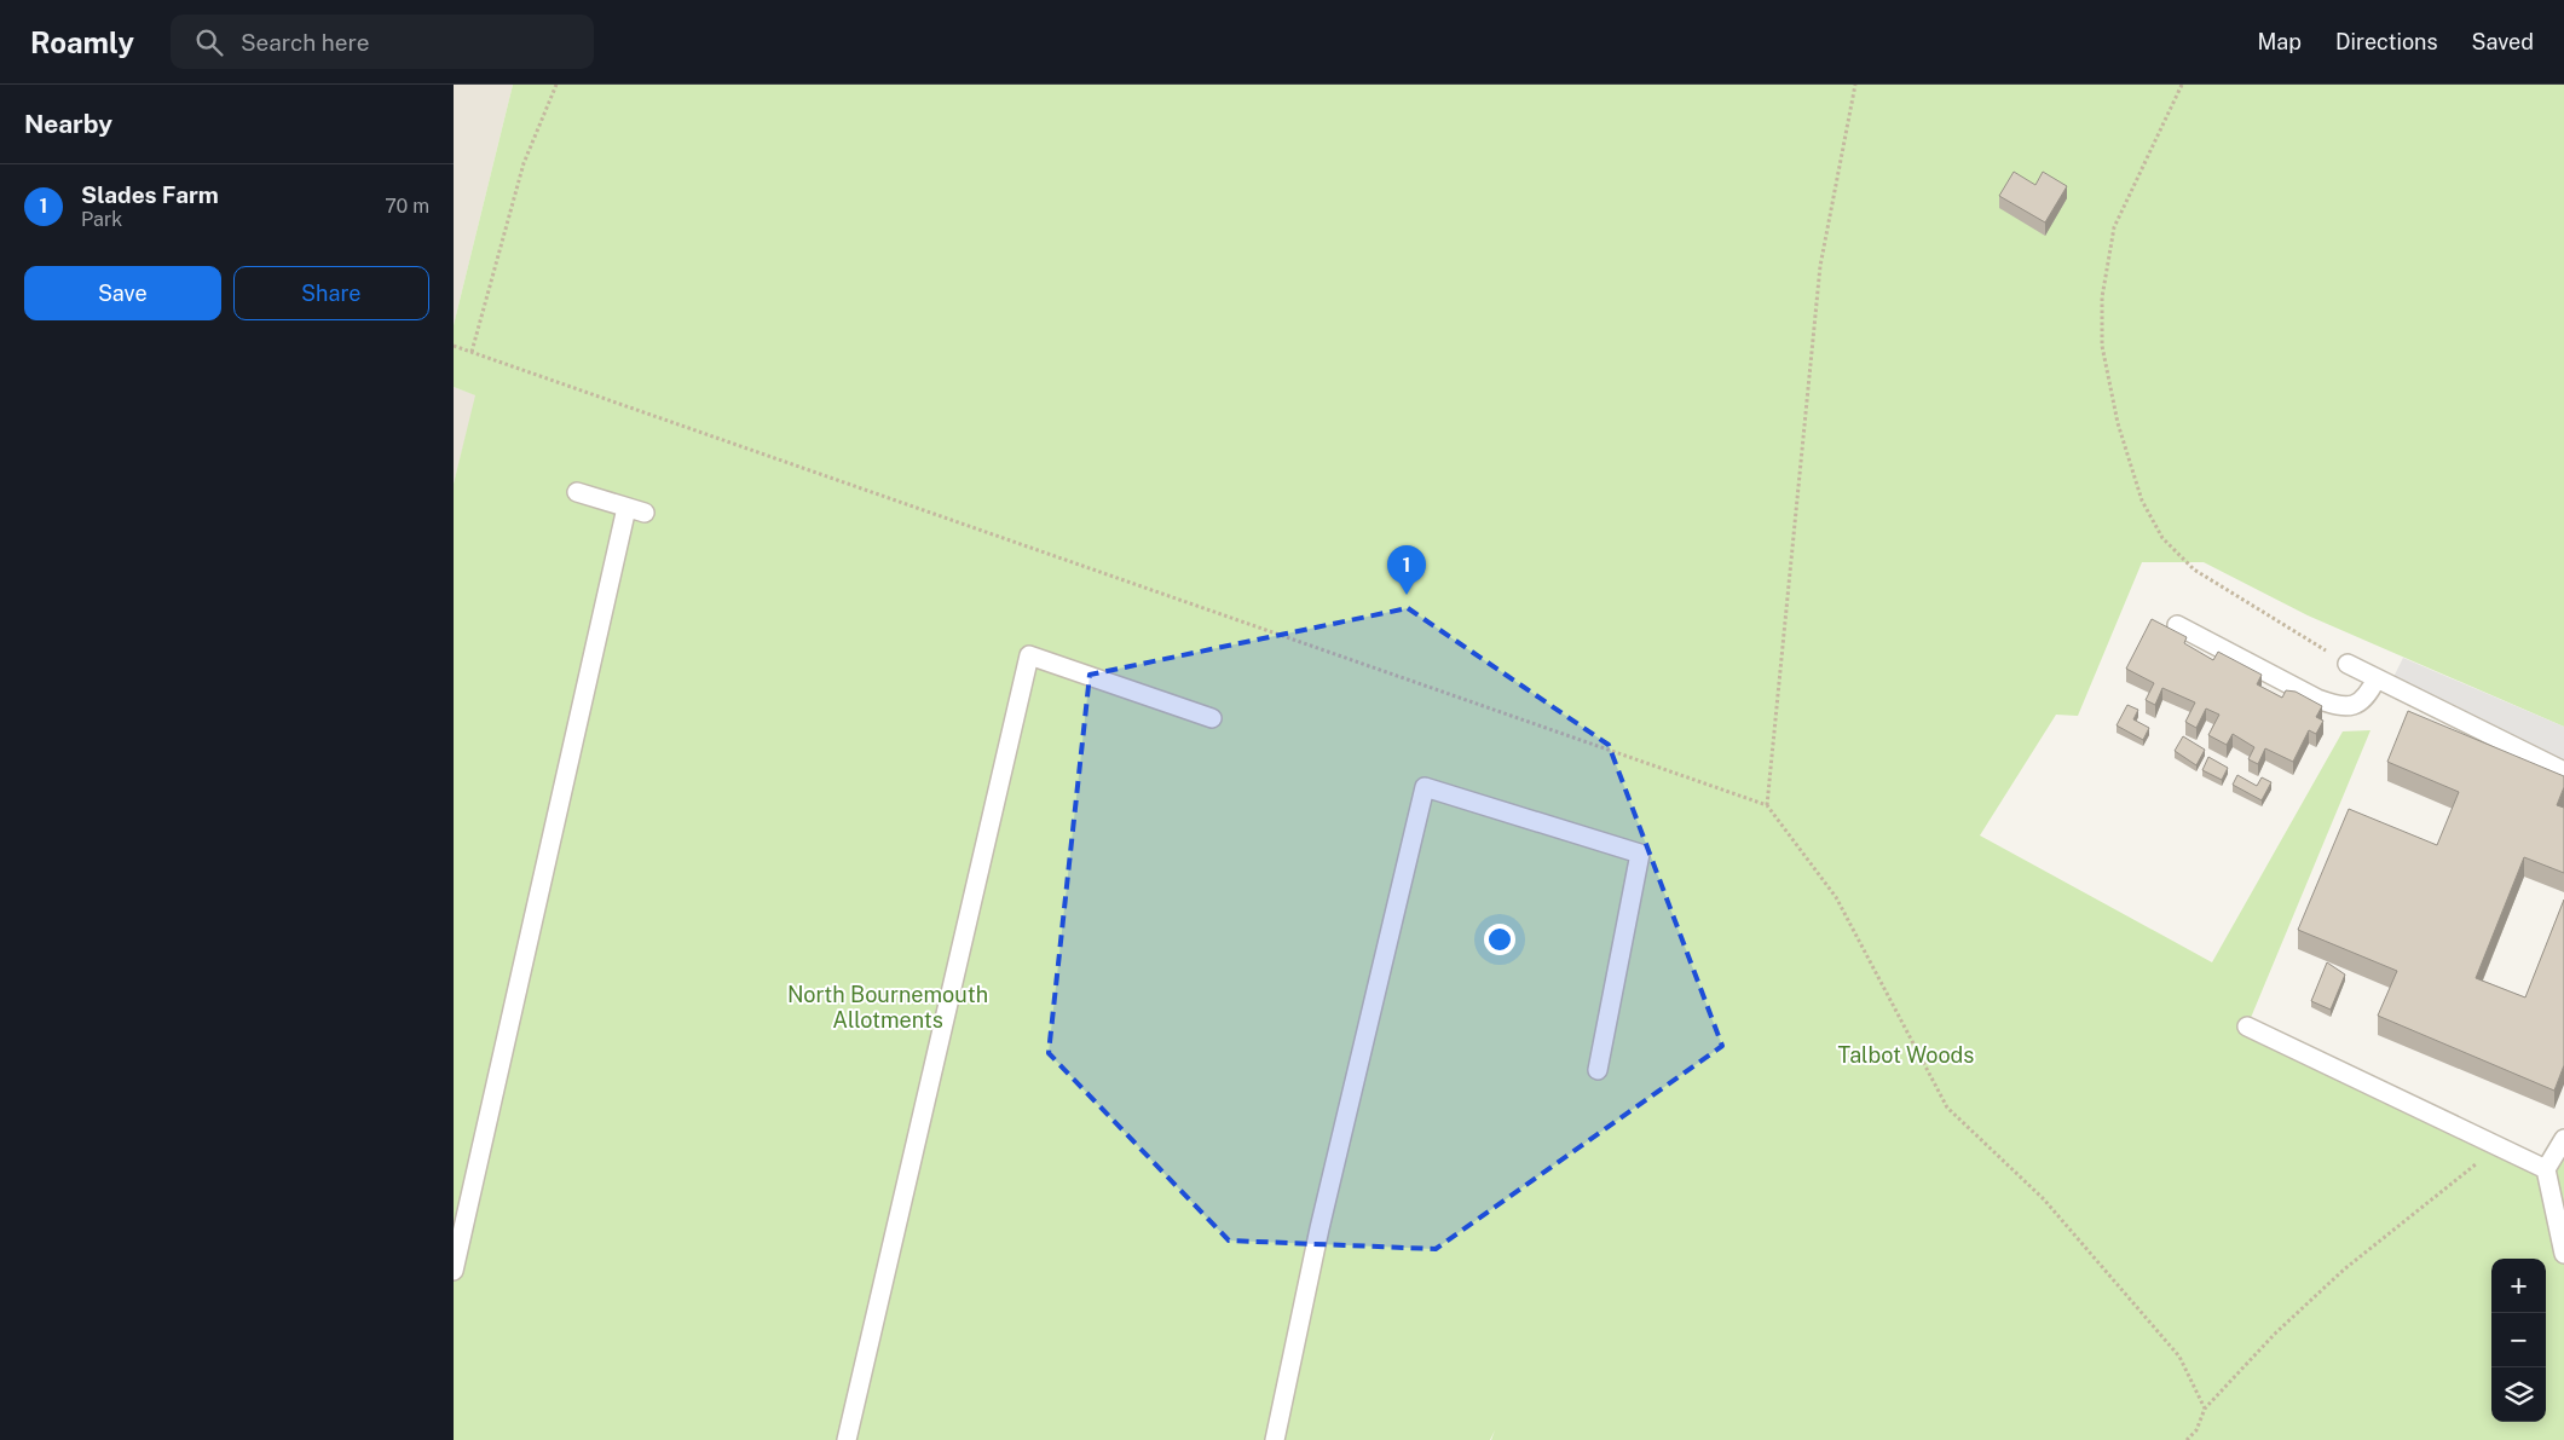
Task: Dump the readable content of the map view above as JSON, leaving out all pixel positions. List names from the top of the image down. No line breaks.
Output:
{"parks":["North Bournemouth Allotments","Talbot Woods"],"page":{"header":"Roamly","search":"Search here","nav":["Map","Directions","Saved"],"heading":"Nearby","list":[{"mark":"1","name":"Slades Farm","note":"Park","value":"70 m"}],"buttons":["Save","Share"],"pins":"1","map_buttons":["+","−"]}}
